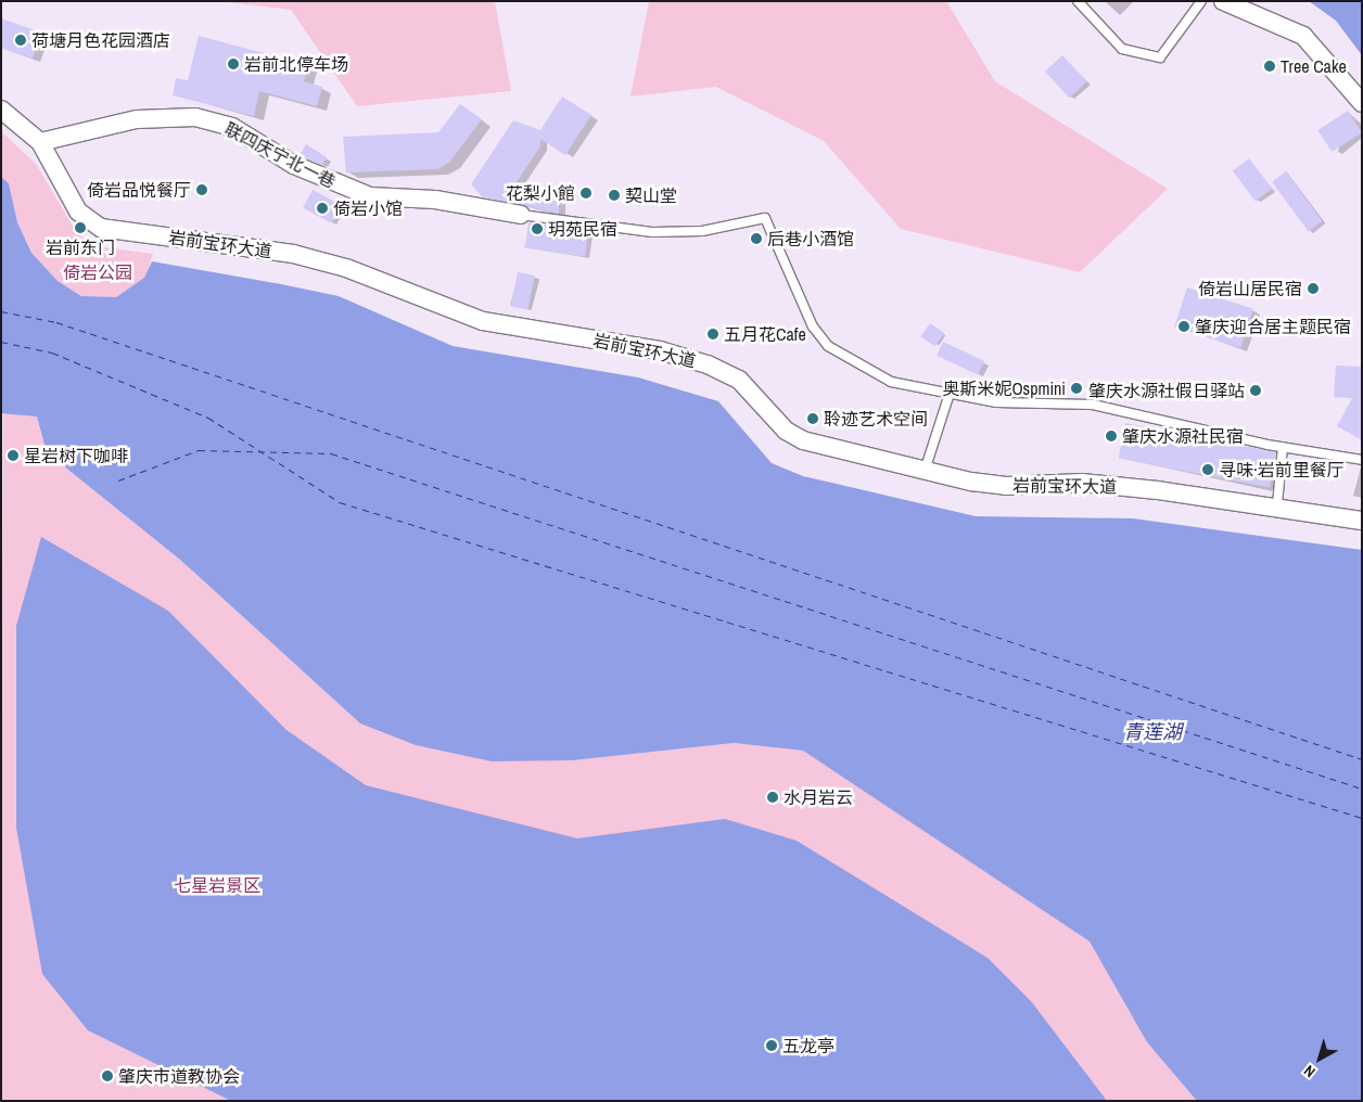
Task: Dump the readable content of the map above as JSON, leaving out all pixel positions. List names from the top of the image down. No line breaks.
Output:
{"streets":{"street":["联四庆宁北一巷","岩前宝环大道"]},"crossings":[["联四庆宁北一巷","岩前宝环大道"]],"water":["青莲湖"],"parks":["倚岩公园","七星岩景区"],"places":["荷塘月色花园酒店","岩前北停车场","Tree Cake","倚岩品悦餐厅","花梨小館","契山堂","倚岩小馆","岩前东门","玥苑民宿","后巷小酒馆","倚岩山居民宿","肇庆迎合居主题民宿","五月花Cafe","奥斯米妮Ospmini","肇庆水源社假日驿站","聆迹艺术空间","肇庆水源社民宿","星岩树下咖啡","寻味·岩前里餐厅","水月岩云","五龙亭","肇庆市道教协会"],"north":"bottom left"}
